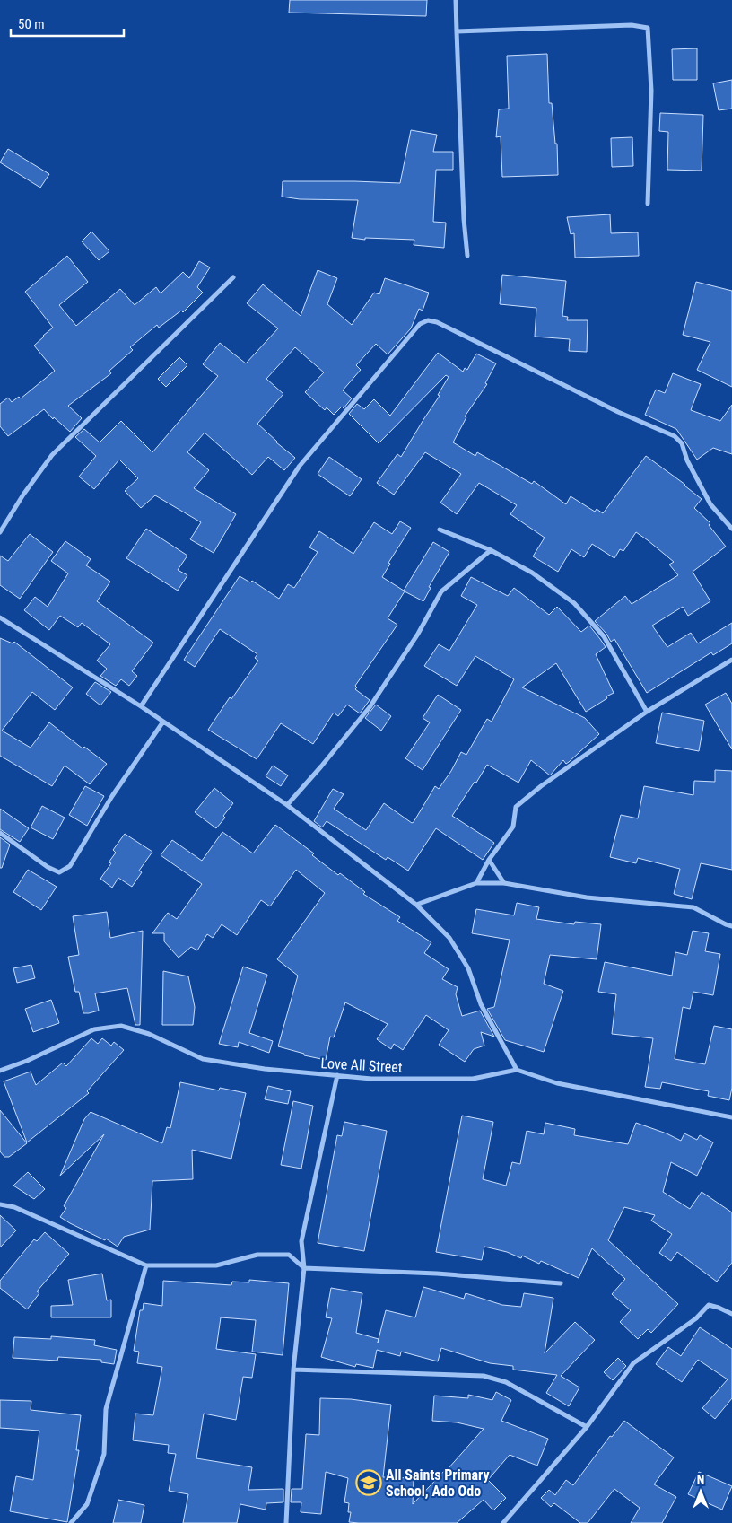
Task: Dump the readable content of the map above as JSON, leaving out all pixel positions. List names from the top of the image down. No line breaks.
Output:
{"streets":{"street":["Love All Street"]},"places":{"school or university":["All Saints Primary School, Ado Odo"]},"scale_bar":"50 m","north":"top"}
